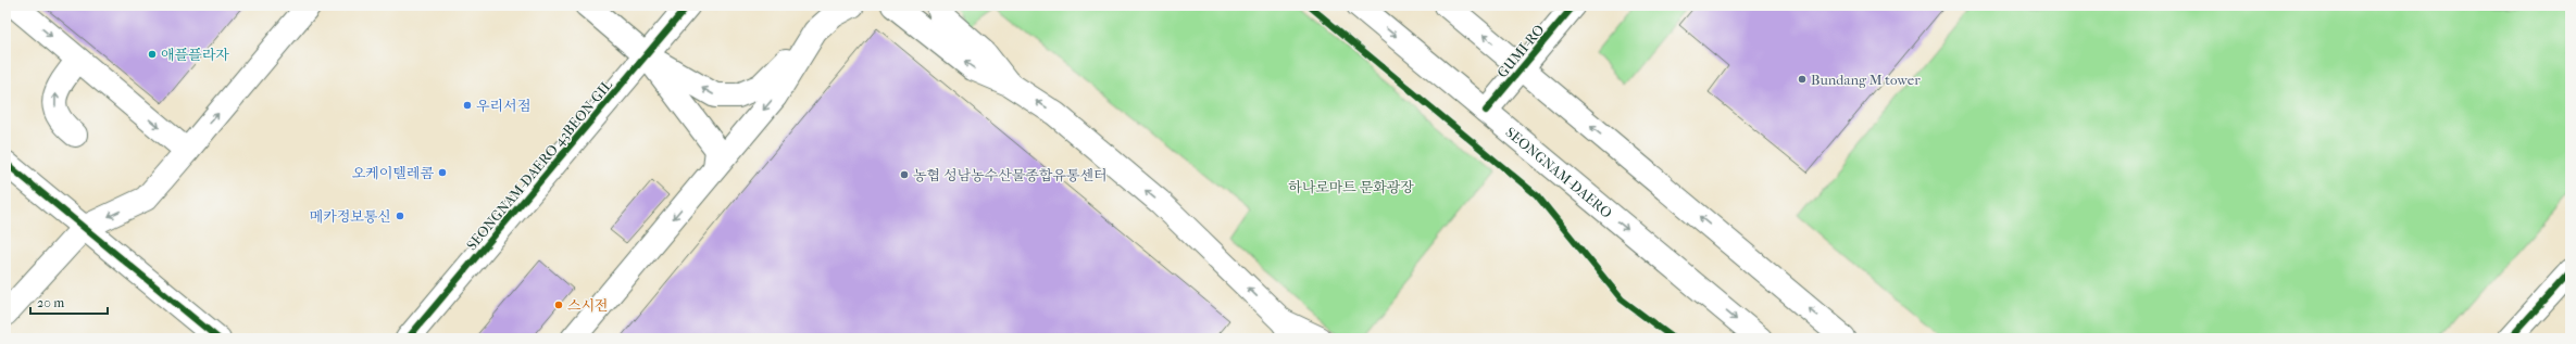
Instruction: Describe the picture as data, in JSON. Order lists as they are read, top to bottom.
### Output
{
  "streets": {
    "main road": ["GUMI-RO", "SEONGNAM-DAERO 43BEON-GIL", "SEONGNAM-DAERO"]
  },
  "crossings": [
    ["GUMI-RO", "SEONGNAM-DAERO"]
  ],
  "parks": ["하나로마트 문화광장"],
  "places": [
    "애플플라자",
    "Bundang M tower",
    "우리서점",
    "오케이텔레콤",
    "농협 성남농수산물종합유통센터",
    "메카정보통신",
    "스시전"
  ],
  "scale_bar": "20 m"
}
